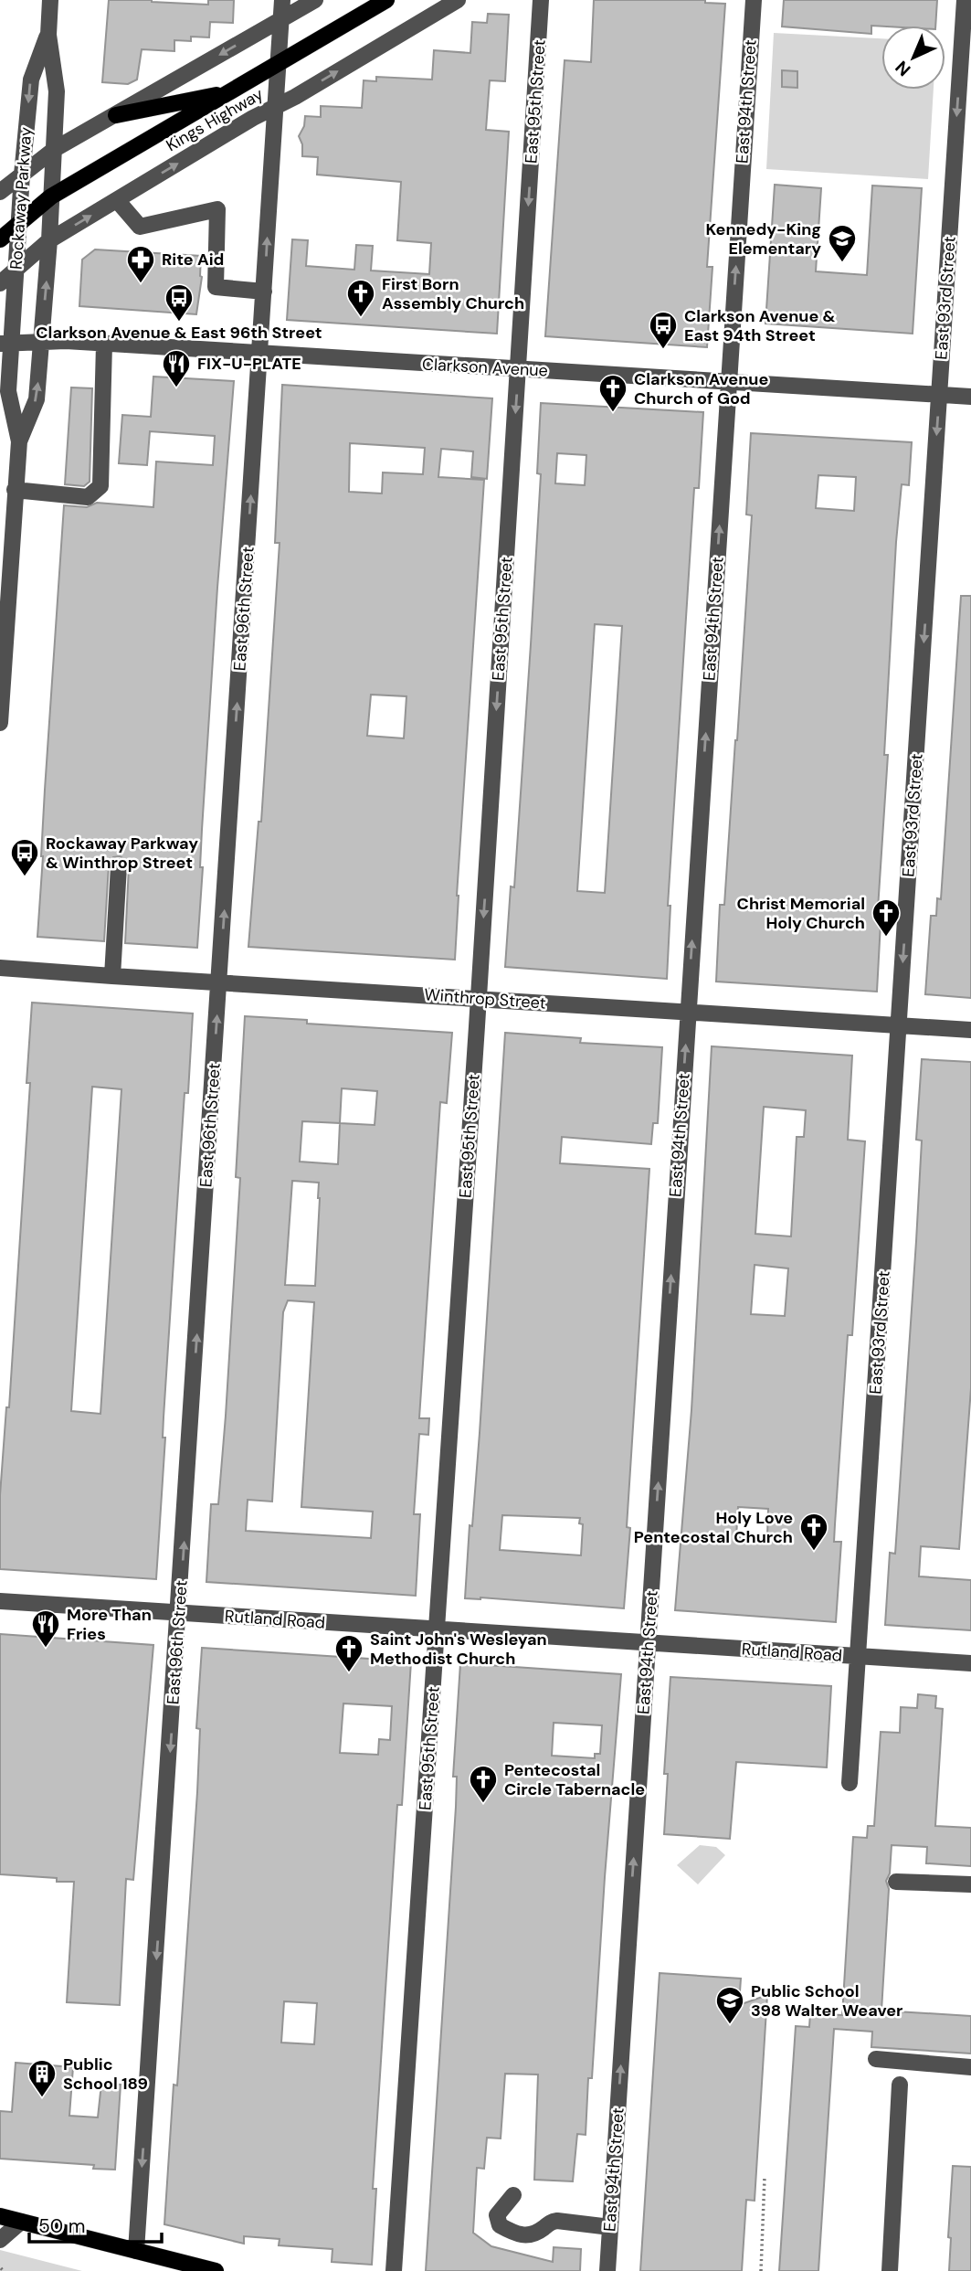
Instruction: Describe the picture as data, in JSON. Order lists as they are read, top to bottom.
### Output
{
  "streets": {
    "main road": ["Kings Highway"],
    "street": [
      "East 95th Street",
      "East 94th Street",
      "Rockaway Parkway",
      "East 93rd Street",
      "Clarkson Avenue",
      "East 96th Street",
      "Winthrop Street",
      "Rutland Road"
    ]
  },
  "crossings": [
    ["East 95th Street", "Clarkson Avenue"],
    ["East 95th Street", "Winthrop Street"],
    ["East 95th Street", "Rutland Road"],
    ["East 94th Street", "Clarkson Avenue"],
    ["East 94th Street", "Winthrop Street"],
    ["East 94th Street", "Rutland Road"],
    ["Kings Highway", "Rockaway Parkway"],
    ["Kings Highway", "East 96th Street"],
    ["Rockaway Parkway", "Clarkson Avenue"],
    ["East 93rd Street", "Clarkson Avenue"],
    ["East 93rd Street", "Winthrop Street"],
    ["East 93rd Street", "Rutland Road"],
    ["Clarkson Avenue", "East 96th Street"],
    ["East 96th Street", "Winthrop Street"],
    ["East 96th Street", "Rutland Road"]
  ],
  "one_way": ["East 95th Street", "East 94th Street", "East 93rd Street"],
  "places": {
    "school or university": ["Kennedy-King Elementary", "Public School 398 Walter Weaver"],
    "pharmacy": ["Rite Aid"],
    "church": [
      "First Born Assembly Church",
      "Clarkson Avenue Church of God",
      "Christ Memorial Holy Church",
      "Holy Love Pentecostal Church",
      "Saint John's Wesleyan Methodist Church",
      "Pentecostal Circle Tabernacle"
    ],
    "bus stop": ["Clarkson Avenue & East 96th Street", "Clarkson Avenue & East 94th Street", "Rockaway Parkway & Winthrop Street"],
    "restaurant": ["FIX-U-PLATE", "More Than Fries"],
    "building": ["Public School 189"]
  },
  "scale_bar": "50 m",
  "north": "bottom left"
}
